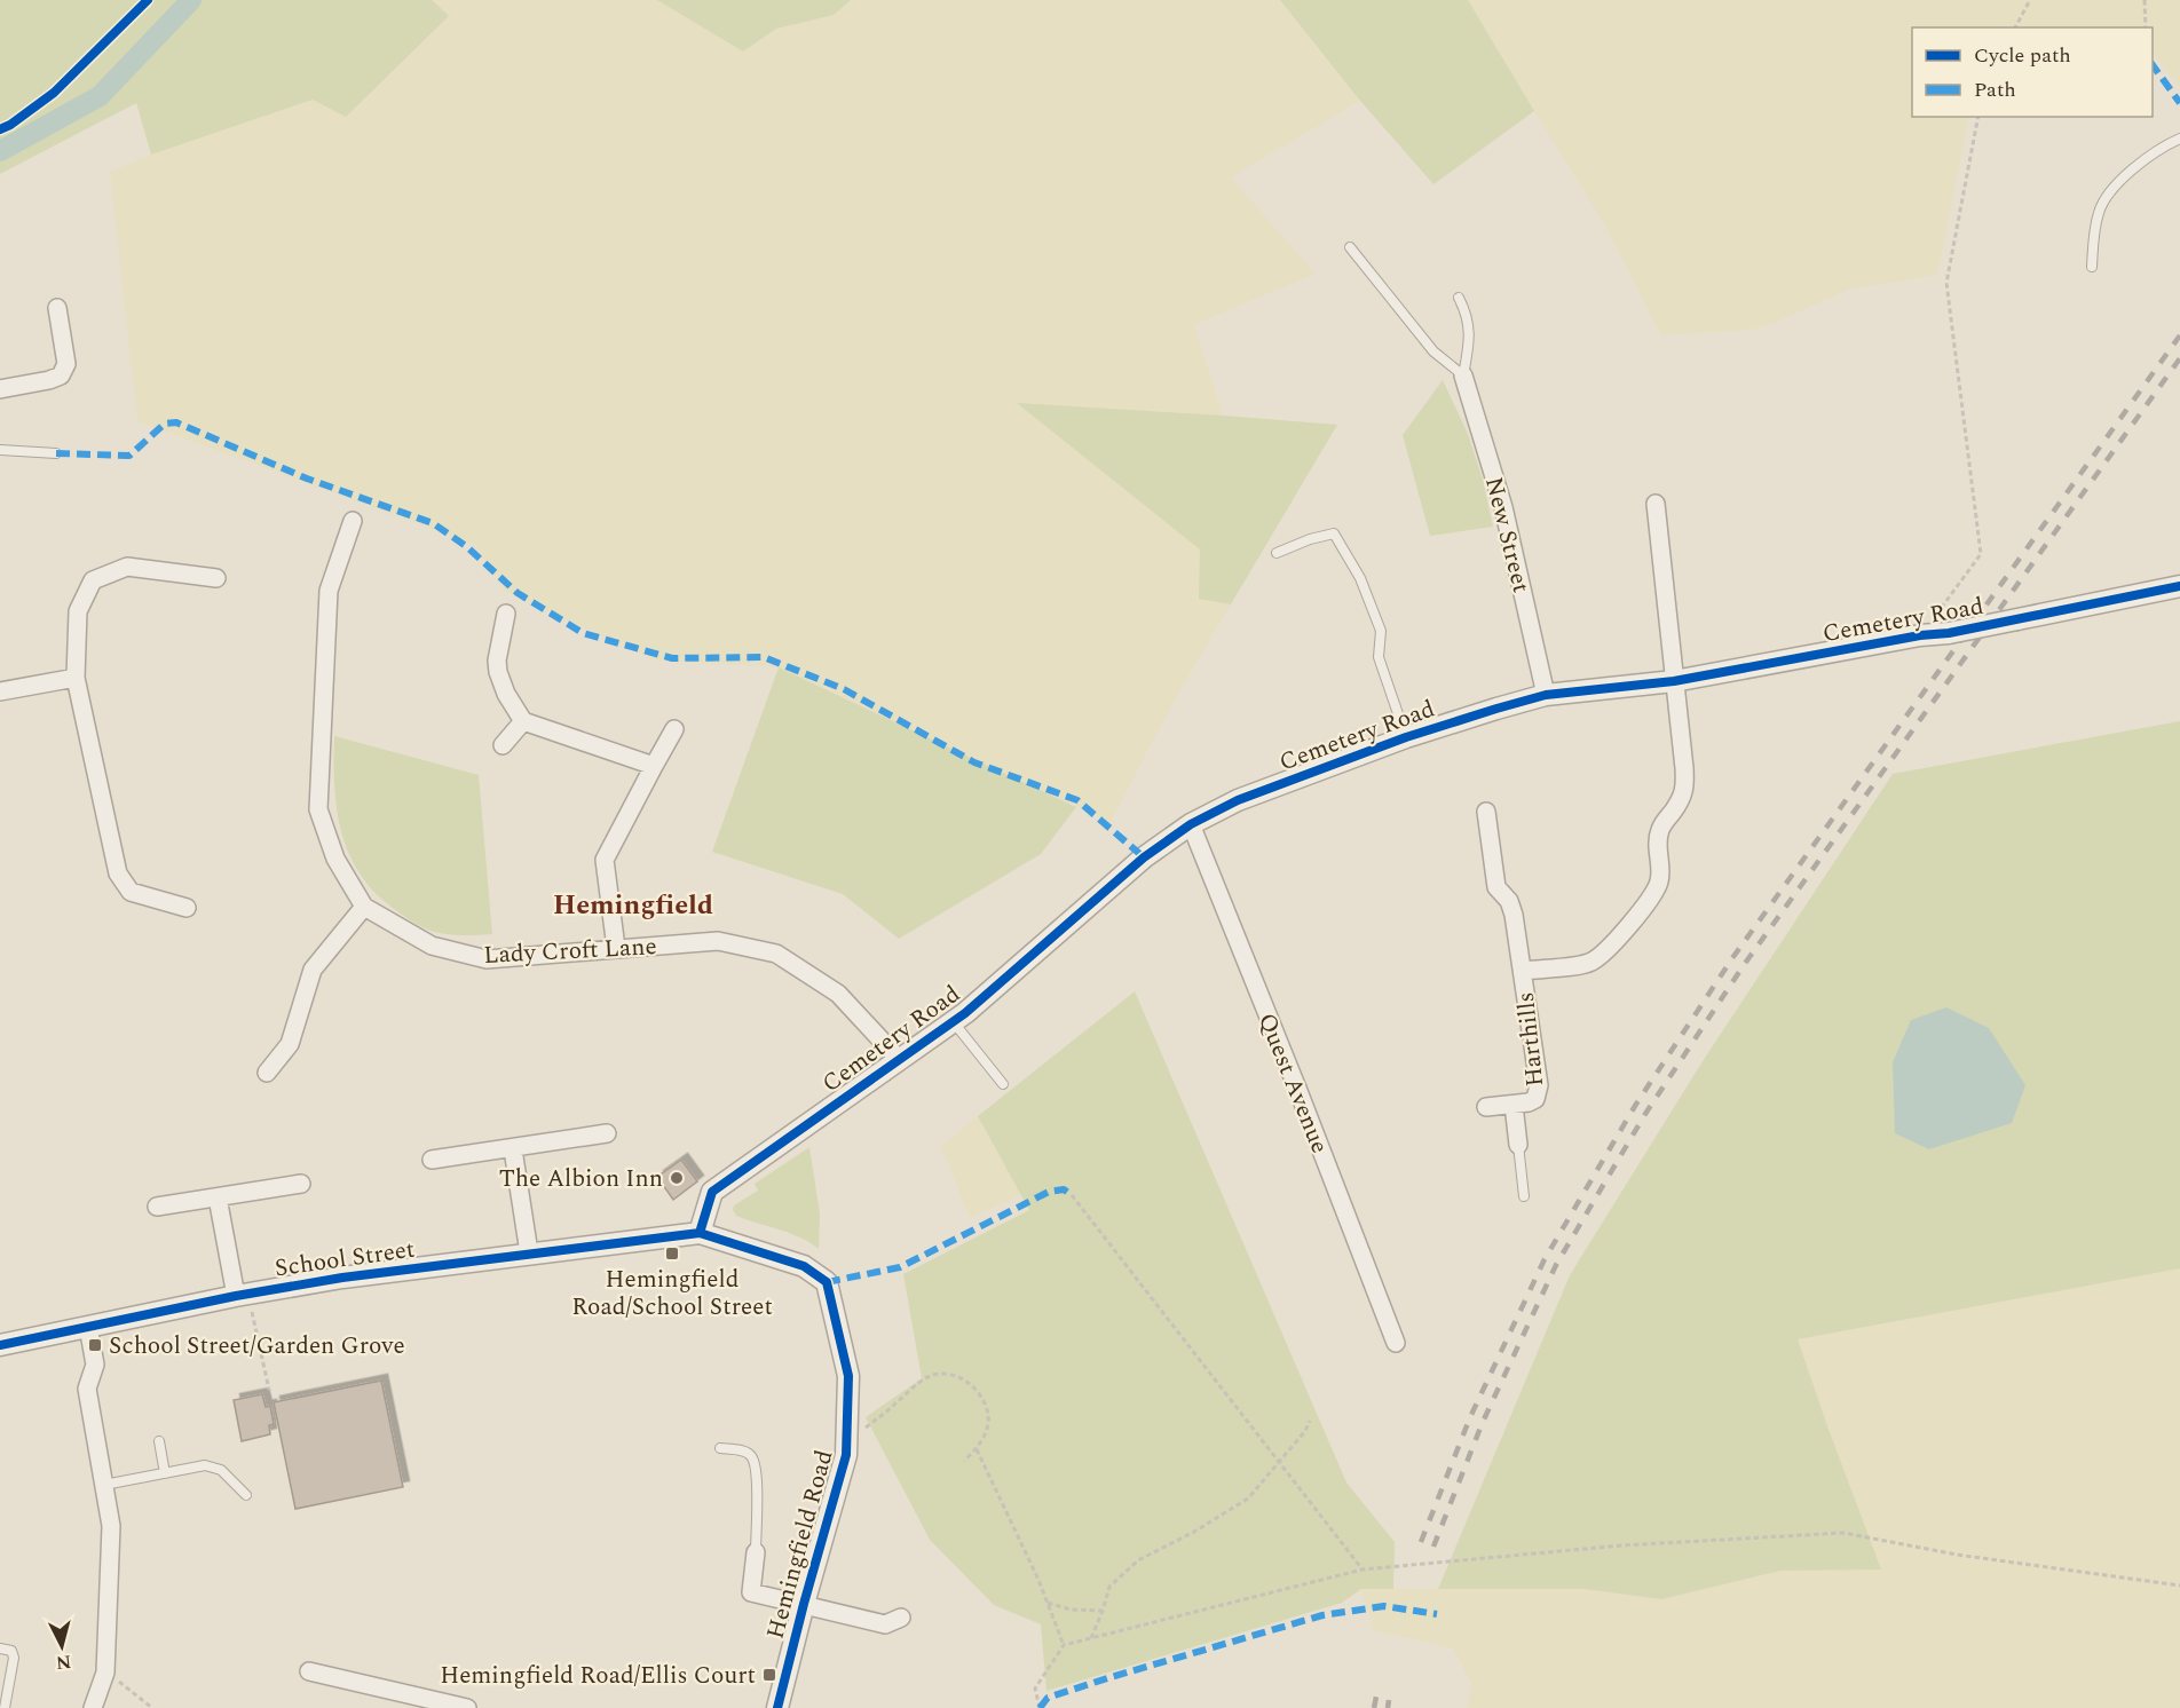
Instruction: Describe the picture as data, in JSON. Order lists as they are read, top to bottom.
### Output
{
  "streets": {
    "street": [
      "New Street",
      "Cemetery Road",
      "Lady Croft Lane",
      "Harthills",
      "Quest Avenue",
      "School Street",
      "Hemingfield Road"
    ]
  },
  "crossings": [
    ["New Street", "Cemetery Road"],
    ["Cemetery Road", "Lady Croft Lane"],
    ["Cemetery Road", "Harthills"],
    ["Cemetery Road", "Quest Avenue"],
    ["Cemetery Road", "School Street"],
    ["Cemetery Road", "Hemingfield Road"],
    ["School Street", "Hemingfield Road"]
  ],
  "districts": ["Hemingfield"],
  "places": {
    "other": ["The Albion Inn"],
    "transit": ["Hemingfield Road/School Street", "School Street/Garden Grove", "Hemingfield Road/Ellis Court"]
  },
  "legend": ["Cycle path", "Path"],
  "north": "bottom"
}
